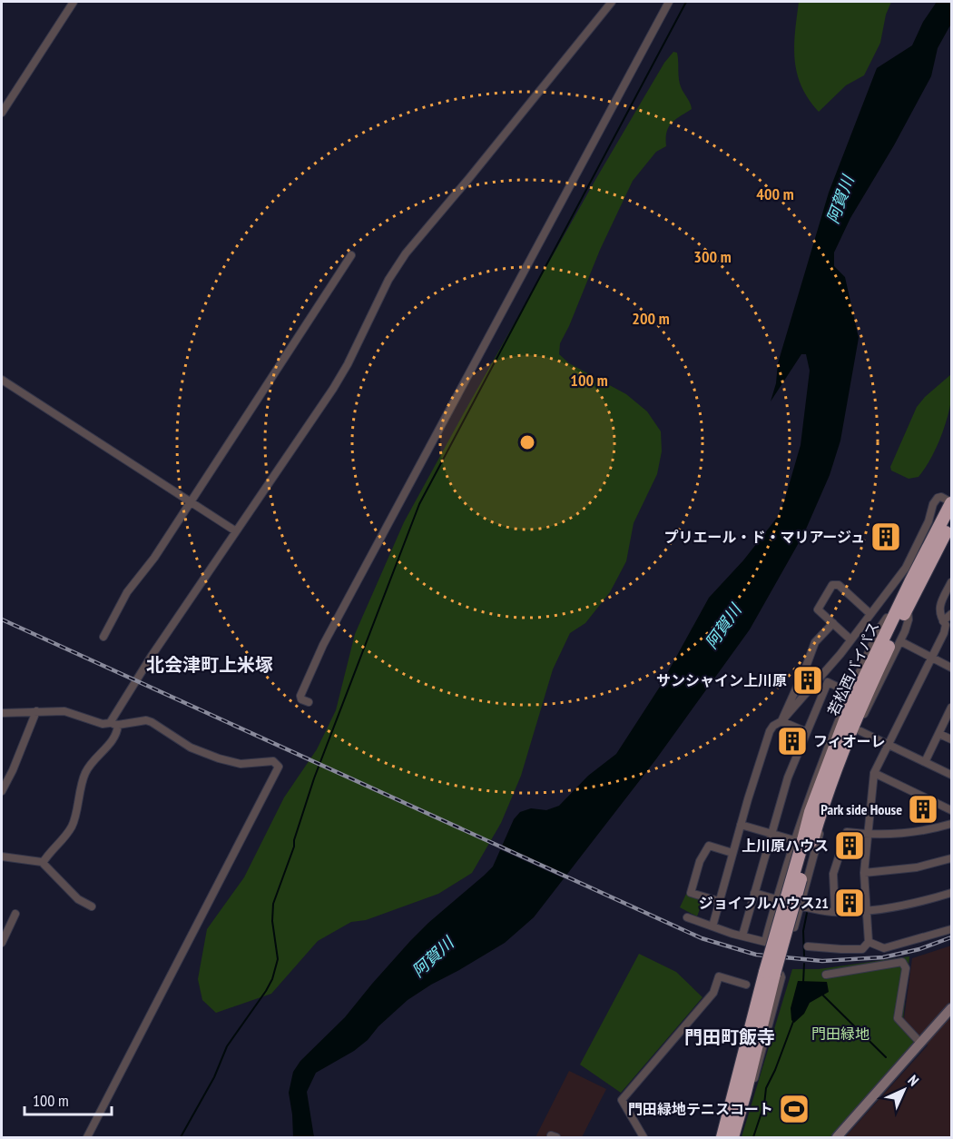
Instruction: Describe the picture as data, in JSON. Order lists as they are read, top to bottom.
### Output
{
  "streets": {
    "highway": ["若松西バイパス"]
  },
  "districts": ["北会津町上米塚", "門田町飯寺"],
  "water": ["阿賀川"],
  "parks": ["門田緑地"],
  "places": {
    "building": [
      "プリエール・ド・マリアージュ",
      "サンシャイン上川原",
      "フィオーレ",
      "Park side House",
      "上川原ハウス",
      "ジョイフルハウス21"
    ],
    "sports": ["門田緑地テニスコート"]
  },
  "scale_bar": "100 m",
  "north": "top right",
  "rings": [
    "400 m",
    "300 m",
    "200 m",
    "100 m"
  ]
}
